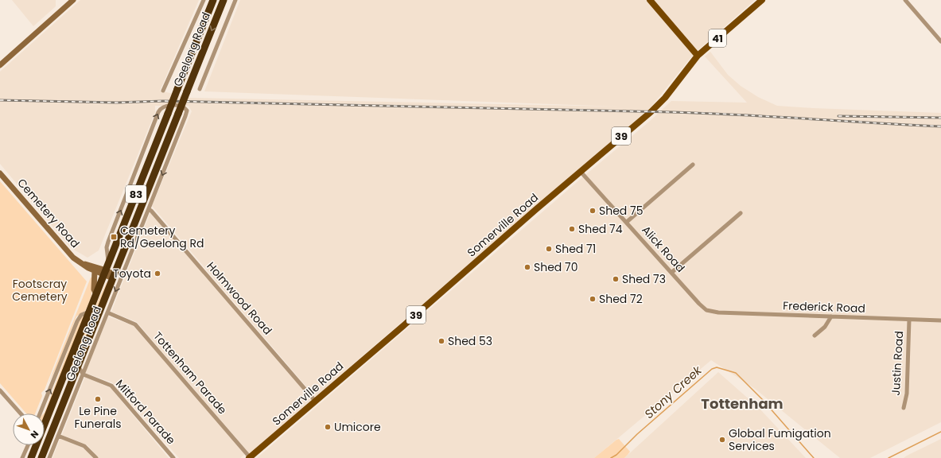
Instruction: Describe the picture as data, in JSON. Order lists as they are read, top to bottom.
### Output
{
  "streets": {
    "highway": ["Geelong Road", "83"],
    "main road": ["41", "39", "Somerville Road"],
    "street": [
      "Cemetery Road",
      "Alick Road",
      "Holmwood Road",
      "Frederick Road",
      "Justin Road",
      "Tottenham Parade",
      "Mitford Parade"
    ]
  },
  "crossings": [
    ["Geelong Road", "Cemetery Road"],
    ["Geelong Road", "Holmwood Road"],
    ["Geelong Road", "Tottenham Parade"],
    ["Geelong Road", "Mitford Parade"],
    ["Somerville Road", "Alick Road"],
    ["Somerville Road", "Holmwood Road"],
    ["Somerville Road", "Tottenham Parade"],
    ["Alick Road", "Frederick Road"],
    ["Frederick Road", "Justin Road"]
  ],
  "districts": ["Tottenham"],
  "water": ["Stony Creek"],
  "parks": ["Footscray Cemetery"],
  "places": {
    "other": [
      "Shed 75",
      "Shed 74",
      "Shed 71",
      "Shed 70",
      "Toyota",
      "Shed 73",
      "Shed 72",
      "Shed 53",
      "Le Pine Funerals",
      "Umicore",
      "Global Fumigation Services"
    ],
    "transit": ["Cemetery Rd/Geelong Rd"]
  },
  "north": "bottom right"
}
